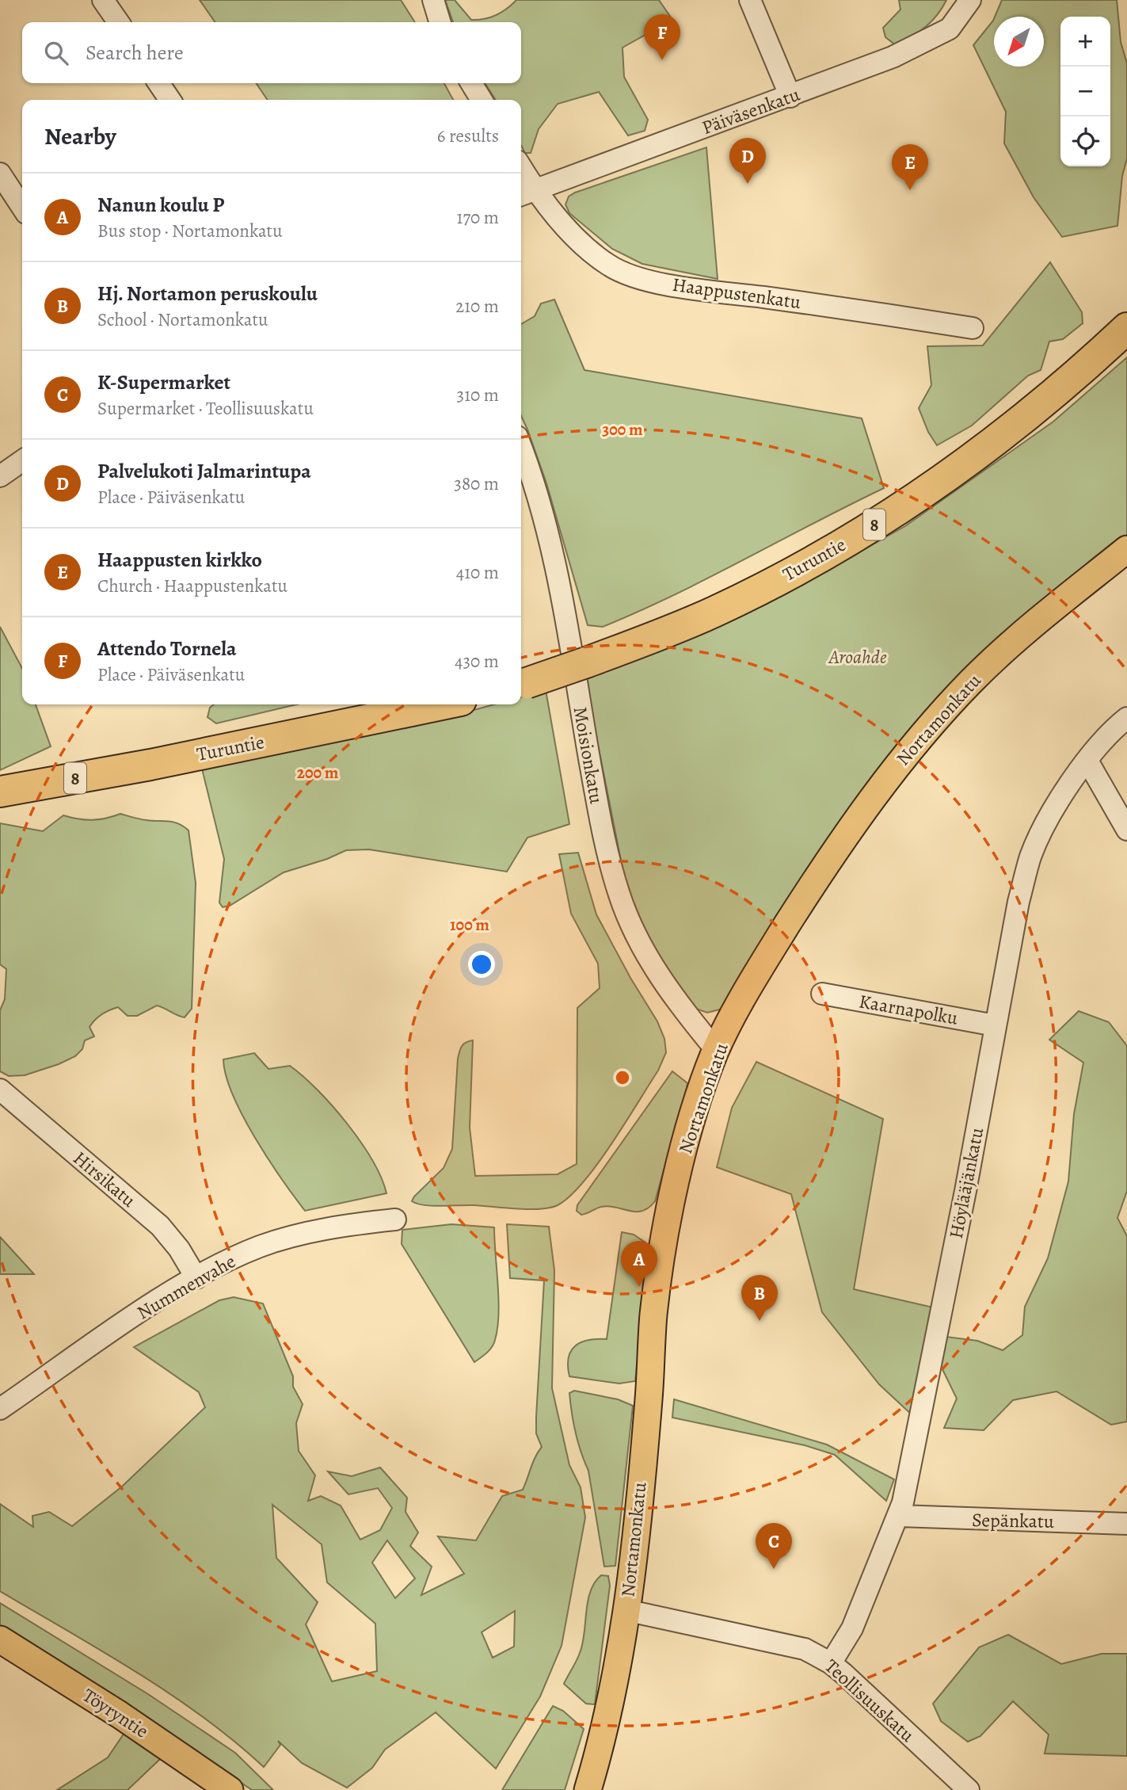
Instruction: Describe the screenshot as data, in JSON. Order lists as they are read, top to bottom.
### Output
{
  "streets": {
    "highway": ["8", "Turuntie"],
    "main road": ["Nortamonkatu", "Töyryntie"],
    "street": [
      "Päiväsenkatu",
      "Haappustenkatu",
      "Moisionkatu",
      "Kaarnapolku",
      "Hirsikatu",
      "Höylääjänkatu",
      "Nummenvahe",
      "Sepänkatu",
      "Teollisuuskatu"
    ]
  },
  "crossings": [
    ["Päiväsenkatu", "Haappustenkatu"],
    ["Nortamonkatu", "Moisionkatu"],
    ["Nortamonkatu", "Teollisuuskatu"],
    ["Kaarnapolku", "Höylääjänkatu"],
    ["Hirsikatu", "Nummenvahe"],
    ["Höylääjänkatu", "Sepänkatu"],
    ["Höylääjänkatu", "Teollisuuskatu"]
  ],
  "parks": ["Aroahde"],
  "north": "bottom left",
  "page": {
    "pins": [
      "F",
      "D",
      "E",
      "A",
      "B",
      "C"
    ],
    "map_buttons": ["+", "−"],
    "search": "Search here",
    "heading": ["Nearby", "6 results"],
    "list": [
      {
        "mark": "A",
        "name": "Nanun koulu P",
        "note": "Bus stop · Nortamonkatu",
        "value": "170 m"
      },
      {
        "mark": "B",
        "name": "Hj. Nortamon peruskoulu",
        "note": "School · Nortamonkatu",
        "value": "210 m"
      },
      {
        "mark": "C",
        "name": "K-Supermarket",
        "note": "Supermarket · Teollisuuskatu",
        "value": "310 m"
      },
      {
        "mark": "D",
        "name": "Palvelukoti Jalmarintupa",
        "note": "Place · Päiväsenkatu",
        "value": "380 m"
      },
      {
        "mark": "E",
        "name": "Haappusten kirkko",
        "note": "Church · Haappustenkatu",
        "value": "410 m"
      },
      {
        "mark": "F",
        "name": "Attendo Tornela",
        "note": "Place · Päiväsenkatu",
        "value": "430 m"
      }
    ]
  },
  "rings": ["300 m", "200 m", "100 m"]
}
